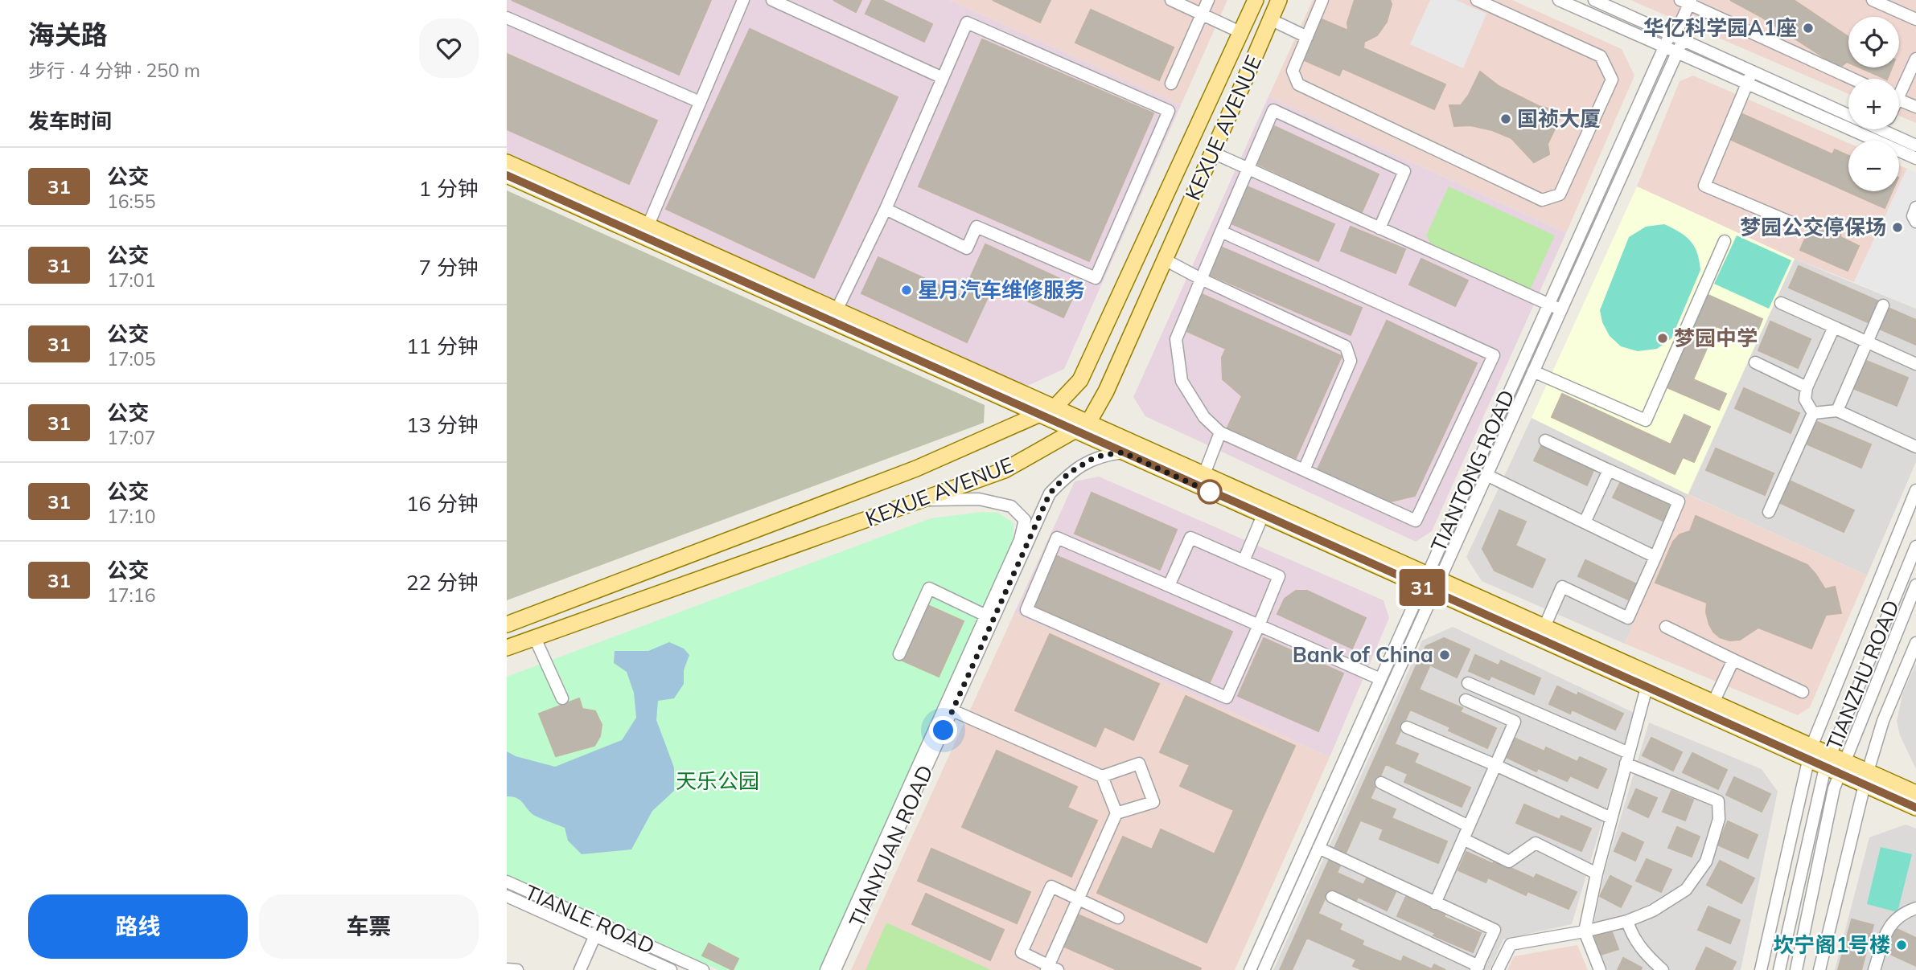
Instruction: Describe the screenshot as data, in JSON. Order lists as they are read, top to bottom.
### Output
{
  "streets": {
    "main road": ["KEXUE AVENUE"],
    "street": [
      "TIANTONG ROAD",
      "TIANZHU ROAD",
      "TIANYUAN ROAD",
      "TIANLE ROAD"
    ]
  },
  "crossings": [
    ["KEXUE AVENUE", "TIANYUAN ROAD"]
  ],
  "parks": ["天乐公园"],
  "places": [
    "华亿科学园A1座",
    "国祯大厦",
    "梦园公交停保场",
    "星月汽车维修服务",
    "梦园中学",
    "Bank of China",
    "坎宁阁1号楼"
  ],
  "lines": ["bus line 31"],
  "page": {
    "heading": [
      ["海关路", "步行 · 4 分钟 · 250 m"],
      "发车时间"
    ],
    "on_map": "31",
    "map_buttons": ["+", "−"],
    "list": [
      {
        "mark": "31",
        "name": "公交",
        "note": "16:55",
        "value": "1 分钟"
      },
      {
        "mark": "31",
        "name": "公交",
        "note": "17:01",
        "value": "7 分钟"
      },
      {
        "mark": "31",
        "name": "公交",
        "note": "17:05",
        "value": "11 分钟"
      },
      {
        "mark": "31",
        "name": "公交",
        "note": "17:07",
        "value": "13 分钟"
      },
      {
        "mark": "31",
        "name": "公交",
        "note": "17:10",
        "value": "16 分钟"
      },
      {
        "mark": "31",
        "name": "公交",
        "note": "17:16",
        "value": "22 分钟"
      }
    ],
    "buttons": ["路线", "车票"]
  }
}
